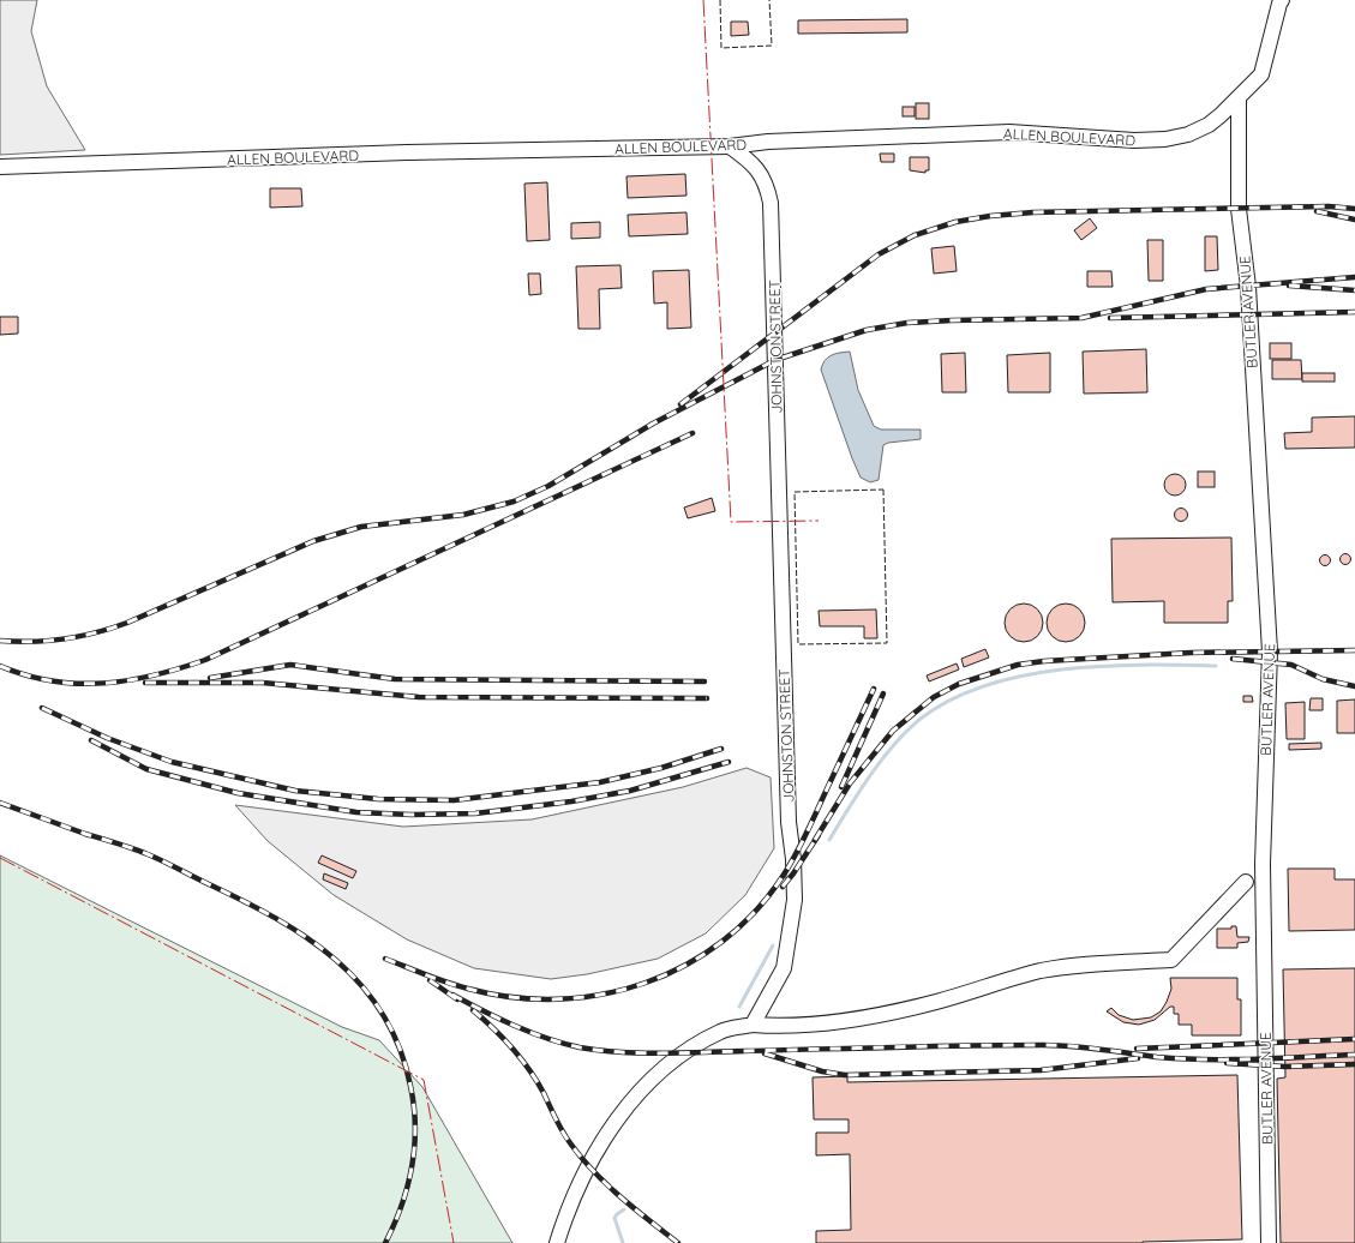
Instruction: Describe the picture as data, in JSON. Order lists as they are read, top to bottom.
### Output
{
  "streets": {
    "street": ["ALLEN BOULEVARD", "BUTLER AVENUE", "JOHNSTON STREET"]
  },
  "crossings": [
    ["ALLEN BOULEVARD", "BUTLER AVENUE"],
    ["ALLEN BOULEVARD", "JOHNSTON STREET"]
  ]
}
